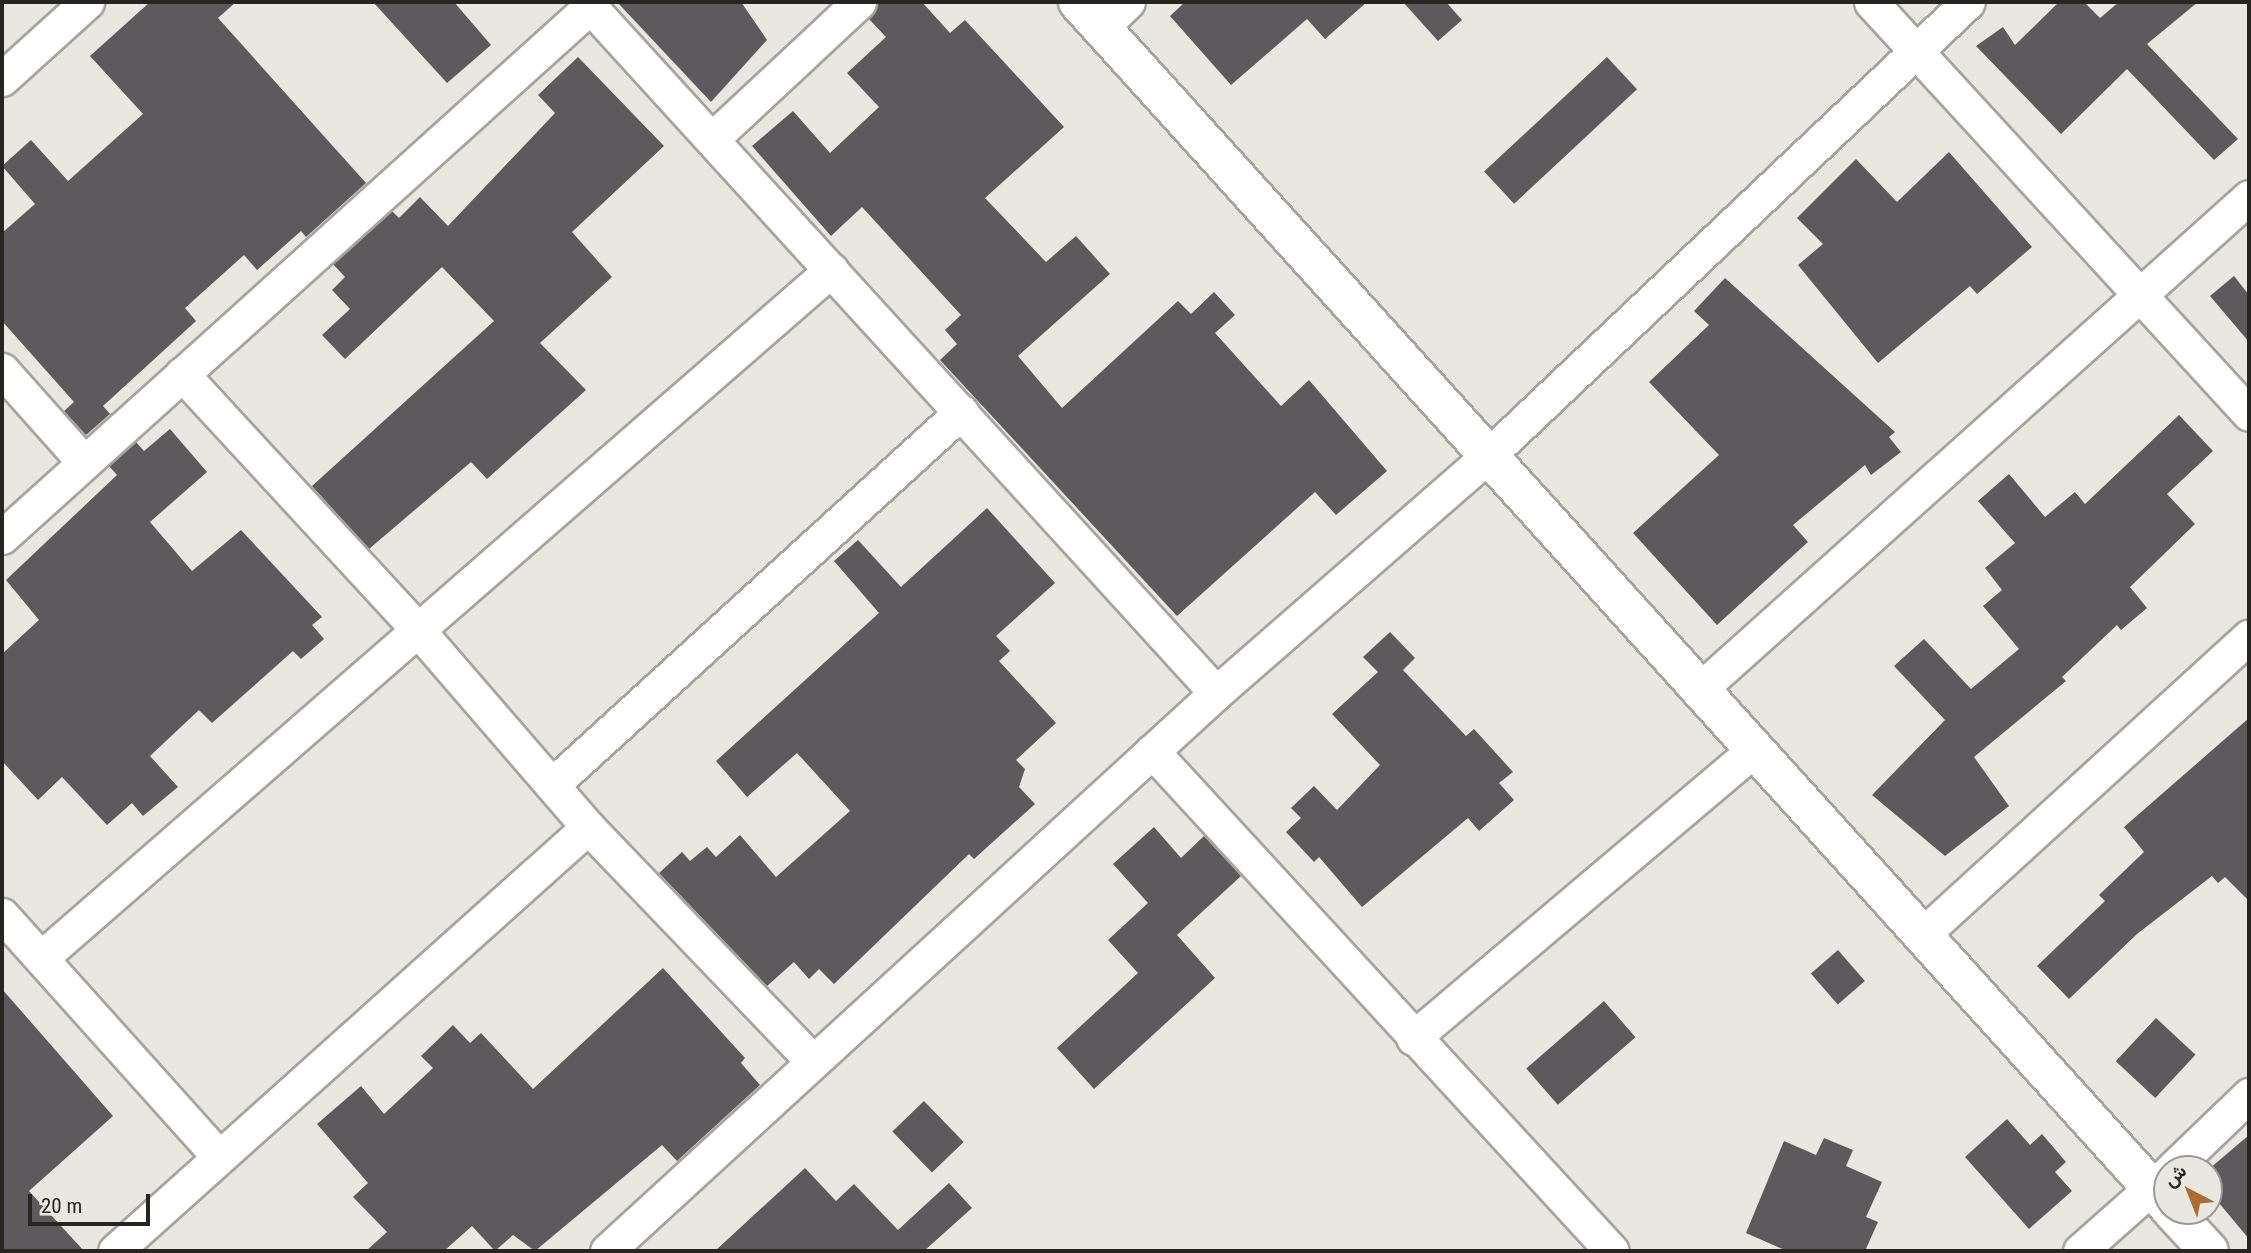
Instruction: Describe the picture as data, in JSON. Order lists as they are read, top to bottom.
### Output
{
  "scale_bar": "20 m",
  "north": "top left"
}
